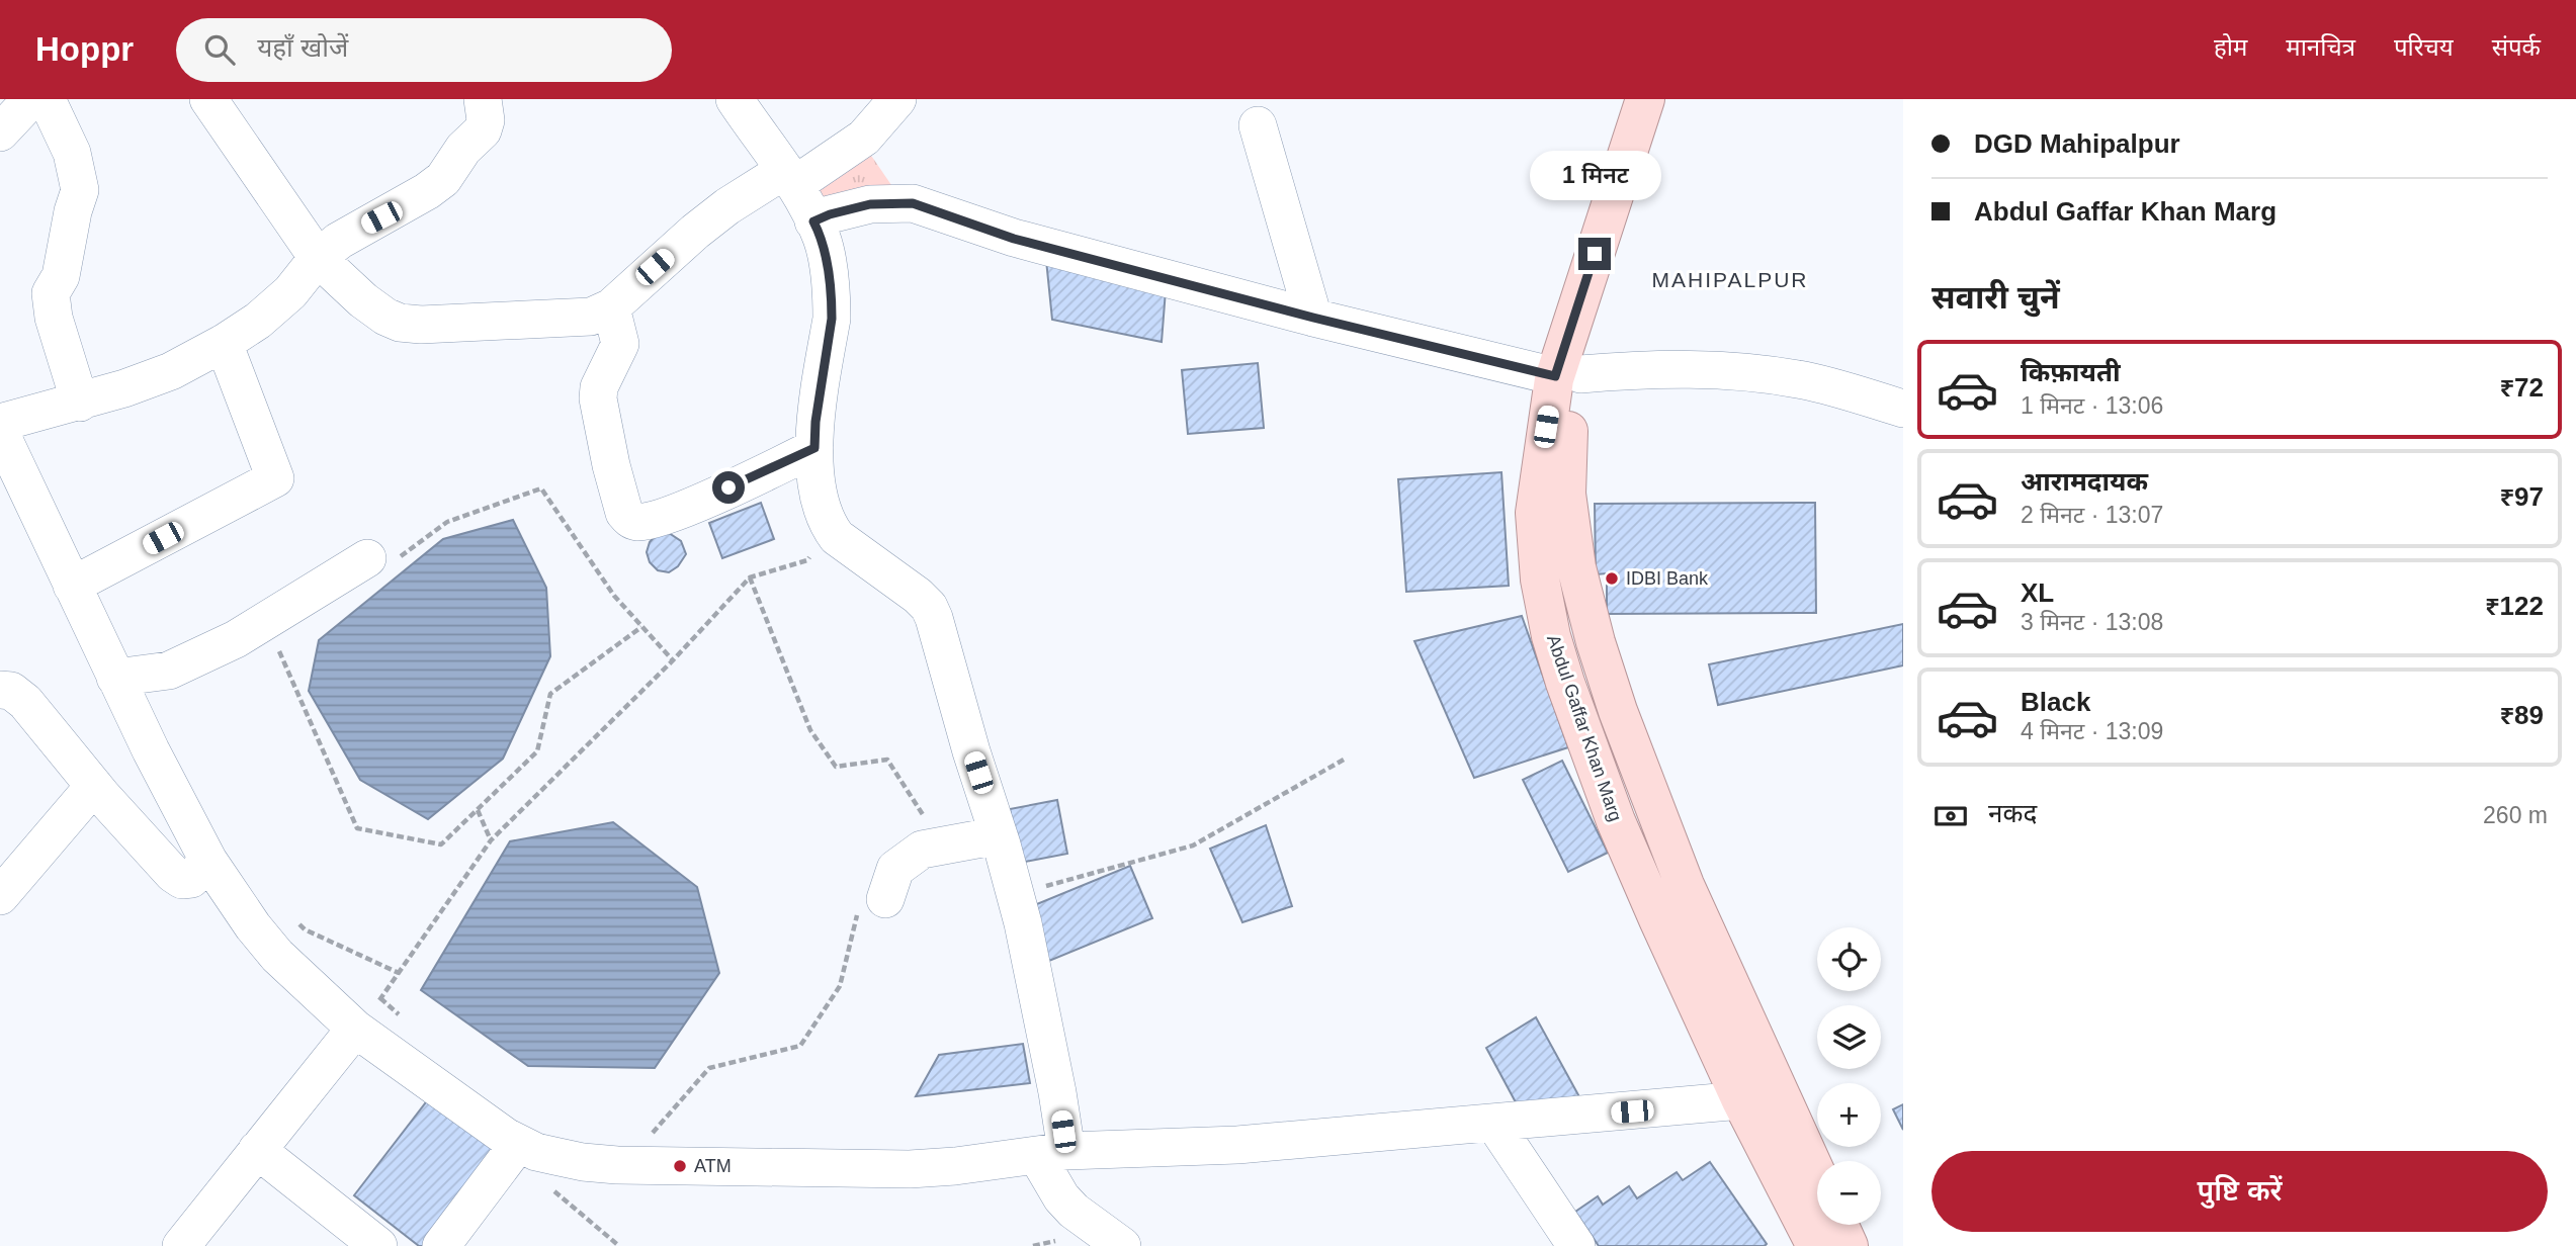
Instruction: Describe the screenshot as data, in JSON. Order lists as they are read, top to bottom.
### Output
{
  "streets": {
    "main road": ["Abdul Gaffar Khan Marg"]
  },
  "districts": ["MAHIPALPUR"],
  "places": ["IDBI Bank", "ATM"],
  "page": {
    "header": "Hoppr",
    "search": "यहाँ खोजें",
    "nav": [
      "होम",
      "मानचित्र",
      "परिचय",
      "संपर्क"
    ],
    "banner": ["DGD Mahipalpur", "Abdul Gaffar Khan Marg"],
    "bubble": "1 मिनट",
    "heading": "सवारी चुनें",
    "list": [
      {
        "name": "किफ़ायती",
        "note": "1 मिनट · 13:06",
        "value": "₹72"
      },
      {
        "name": "आरामदायक",
        "note": "2 मिनट · 13:07",
        "value": "₹97"
      },
      {
        "name": "XL",
        "note": "3 मिनट · 13:08",
        "value": "₹122"
      },
      {
        "name": "Black",
        "note": "4 मिनट · 13:09",
        "value": "₹89"
      }
    ],
    "pay": ["नकद", "260 m"],
    "map_buttons": ["+", "−"],
    "buttons": "पुष्टि करें"
  }
}
